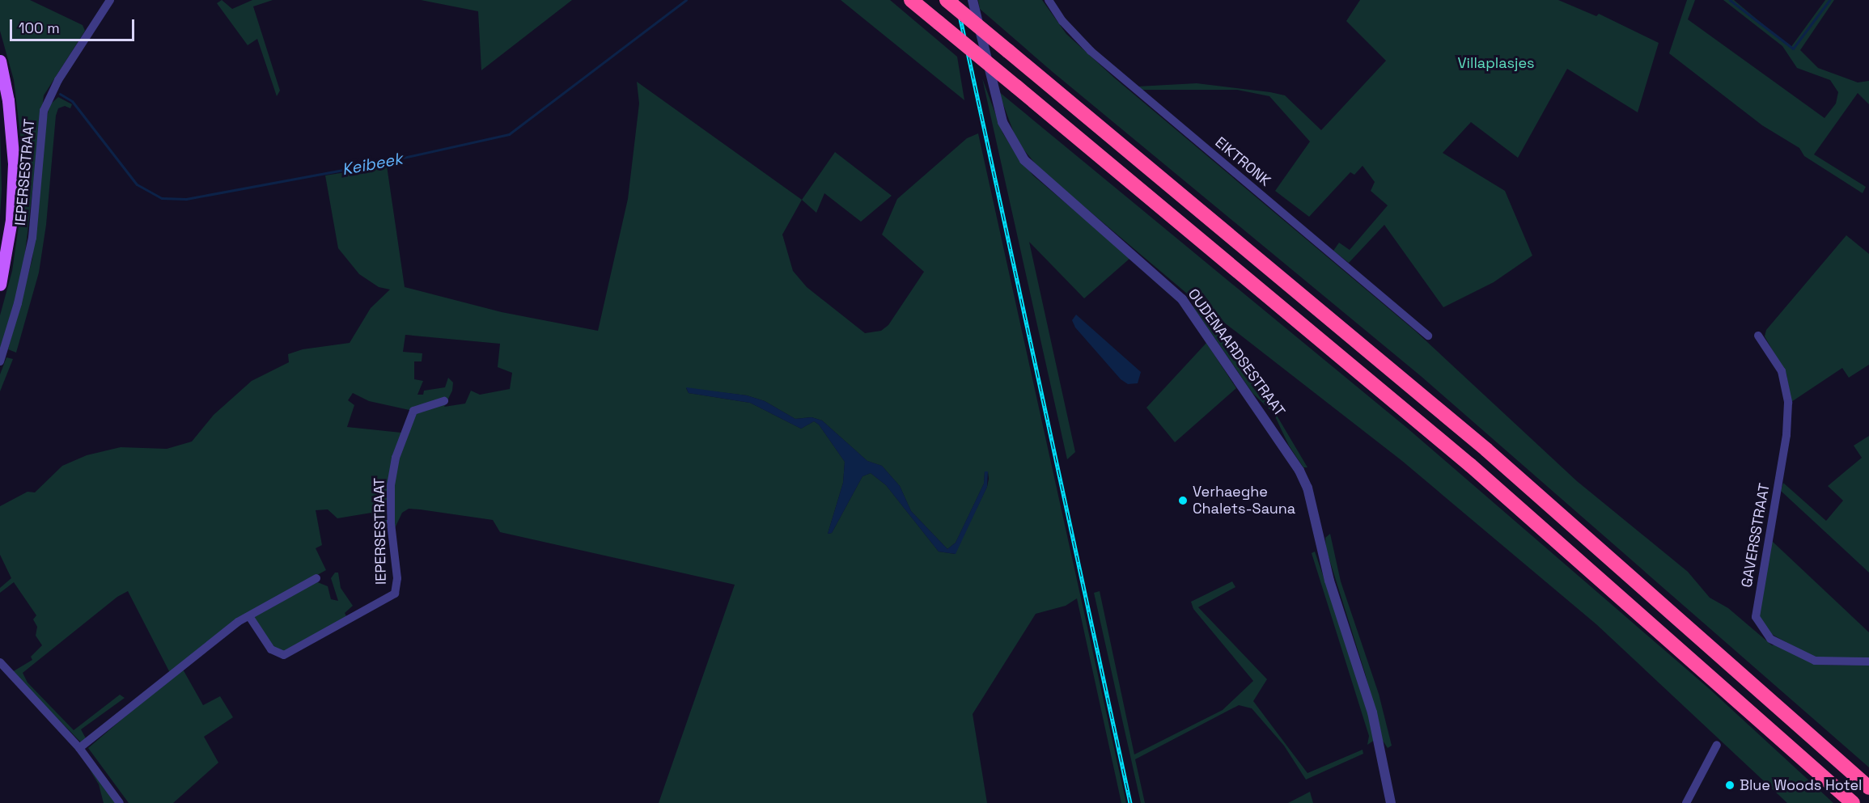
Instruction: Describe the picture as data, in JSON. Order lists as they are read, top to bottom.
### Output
{
  "streets": {
    "street": [
      "EIKTRONK",
      "IEPERSESTRAAT",
      "OUDENAARDSESTRAAT",
      "GAVERSSTRAAT"
    ]
  },
  "water": ["Keibeek"],
  "parks": ["Villaplasjes"],
  "places": ["Verhaeghe Chalets-Sauna", "Blue Woods Hotel"],
  "scale_bar": "100 m"
}
